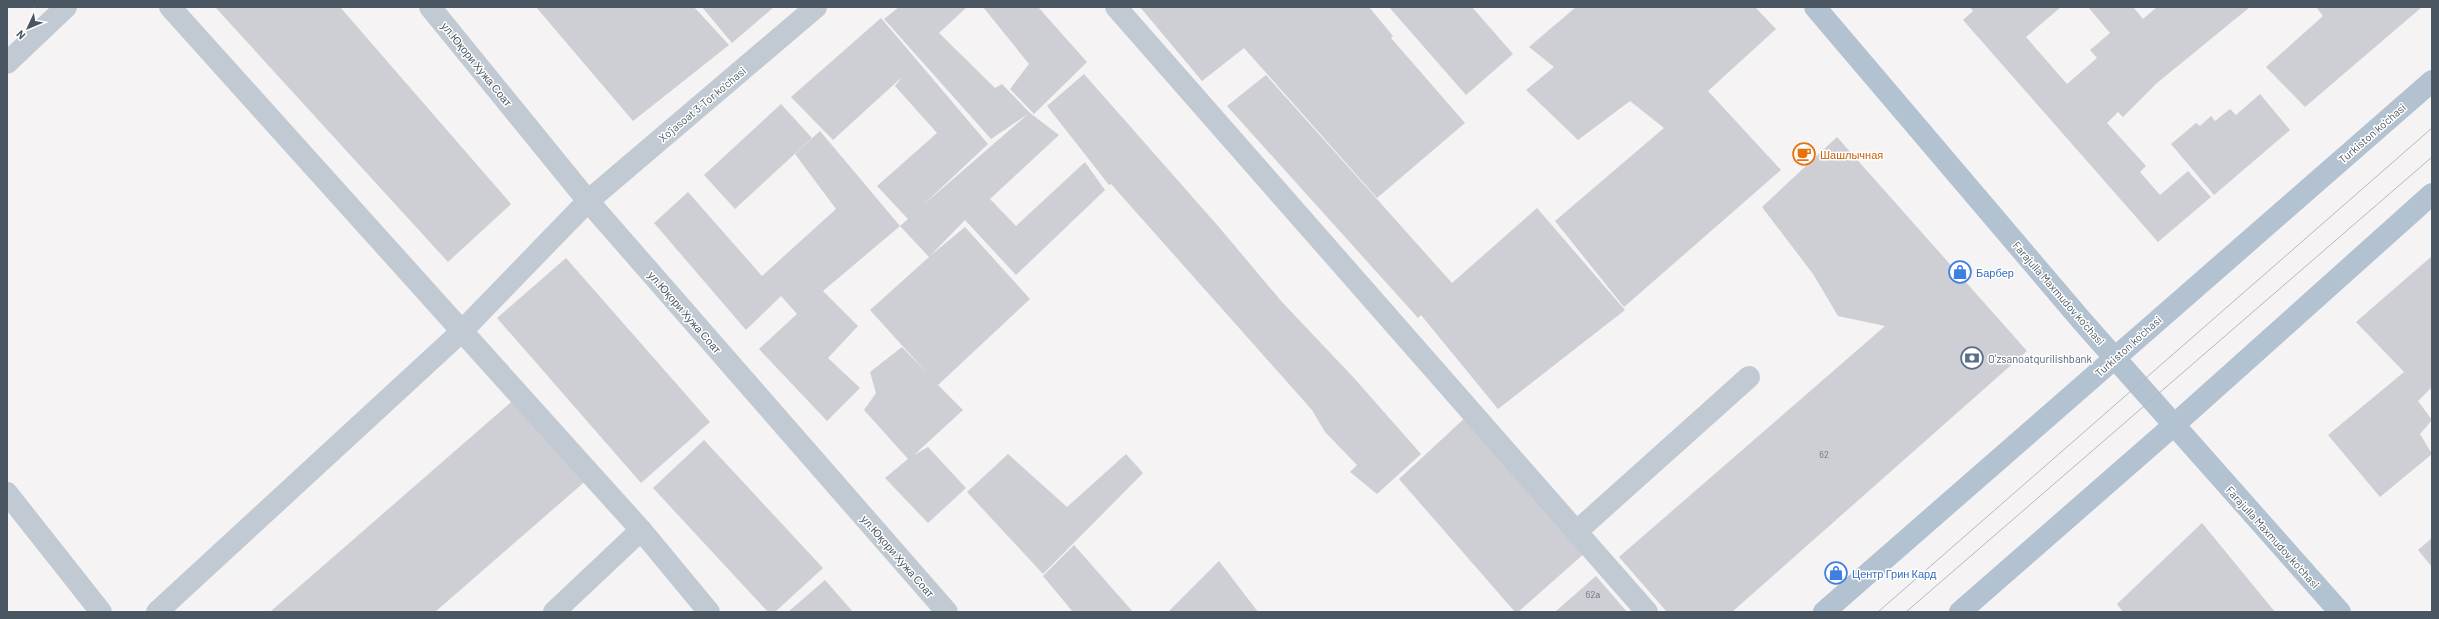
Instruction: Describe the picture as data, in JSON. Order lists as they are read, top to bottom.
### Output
{
  "streets": {
    "main road": ["Turkiston ko'chasi", "Farajulla Maxmudov ko'chasi"],
    "lane": ["ул.Юқори Хужа Соат", "Xo'jasoat 3-Tor ko'chasi"]
  },
  "crossings": [
    ["ул.Юқори Хужа Соат", "Xo'jasoat 3-Tor ko'chasi"],
    ["Turkiston ko'chasi", "Farajulla Maxmudov ko'chasi"]
  ],
  "places": {
    "cafe": ["Шашлычная"],
    "shop": ["Барбер", "Центр Грин Кард"],
    "bank": ["Oʻzsanoatqurilishbank"]
  },
  "house_numbers": ["62", "62а"],
  "north": "bottom left"
}
